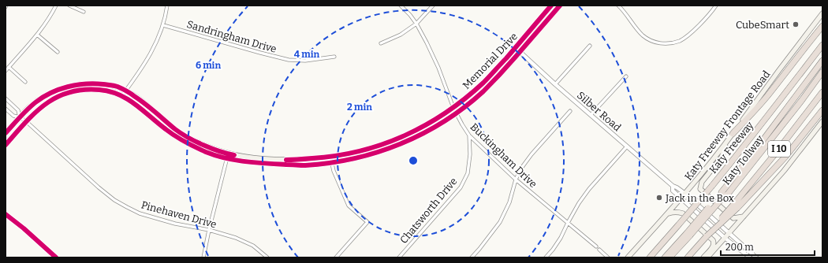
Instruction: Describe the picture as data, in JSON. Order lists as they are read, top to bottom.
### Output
{
  "streets": {
    "highway": ["Katy Freeway", "I 10", "Katy Tollway"],
    "main road": ["Memorial Drive", "Katy Freeway Frontage Road"],
    "street": [
      "Sandringham Drive",
      "Silber Road",
      "Buckingham Drive",
      "Chatsworth Drive",
      "Pinehaven Drive"
    ]
  },
  "crossings": [
    ["Memorial Drive", "Silber Road"],
    ["Memorial Drive", "Buckingham Drive"],
    ["Memorial Drive", "Pinehaven Drive"],
    ["Silber Road", "Katy Freeway Frontage Road"],
    ["Buckingham Drive", "Chatsworth Drive"]
  ],
  "places": ["CubeSmart", "Jack in the Box"],
  "scale_bar": "200 m",
  "rings": ["4 min", "6 min", "2 min"]
}
